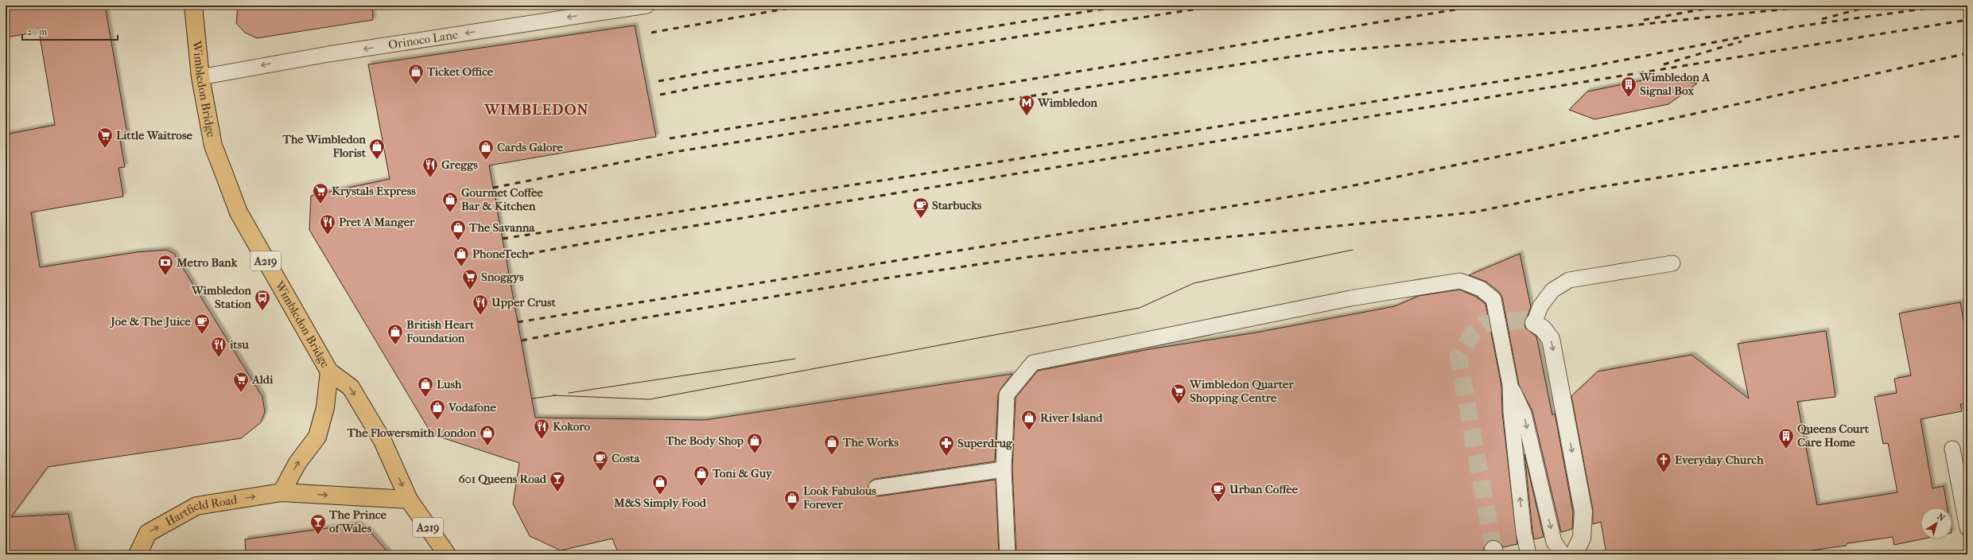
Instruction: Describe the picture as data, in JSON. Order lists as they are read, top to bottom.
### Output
{
  "streets": {
    "main road": ["Wimbledon Bridge", "A219", "Hartfield Road"],
    "lane": ["Orinoco Lane"]
  },
  "crossings": [
    ["Orinoco Lane", "Wimbledon Bridge"],
    ["Wimbledon Bridge", "A219"],
    ["Wimbledon Bridge", "Hartfield Road"],
    ["A219", "Hartfield Road"]
  ],
  "one_way": ["Orinoco Lane", "Hartfield Road"],
  "districts": ["WIMBLEDON"],
  "places": {
    "shop": [
      "Ticket Office",
      "The Wimbledon Florist",
      "Cards Galore",
      "Gourmet Coffee Bar & Kitchen",
      "The Savanna",
      "PhoneTech",
      "British Heart Foundation",
      "Lush",
      "Vodafone",
      "River Island",
      "The Flowersmith London",
      "The Body Shop",
      "The Works",
      "Toni & Guy",
      "M&S Simply Food",
      "Look Fabulous Forever"
    ],
    "building": ["Wimbledon A Signal Box", "Queens Court Care Home"],
    "metro station": ["Wimbledon"],
    "supermarket": [
      "Little Waitrose",
      "Krystals Express",
      "Snoggys",
      "Aldi",
      "Wimbledon Quarter Shopping Centre"
    ],
    "restaurant": [
      "Greggs",
      "Pret A Manger",
      "Upper Crust",
      "itsu",
      "Kokoro"
    ],
    "cafe": [
      "Starbucks",
      "Joe & The Juice",
      "Costa",
      "Urban Coffee"
    ],
    "bank": ["Metro Bank"],
    "bus stop": ["Wimbledon Station"],
    "pharmacy": ["Superdrug"],
    "church": ["Everyday Church"],
    "bar": ["601 Queens Road", "The Prince of Wales"]
  },
  "scale_bar": "20 m",
  "north": "top right"
}
